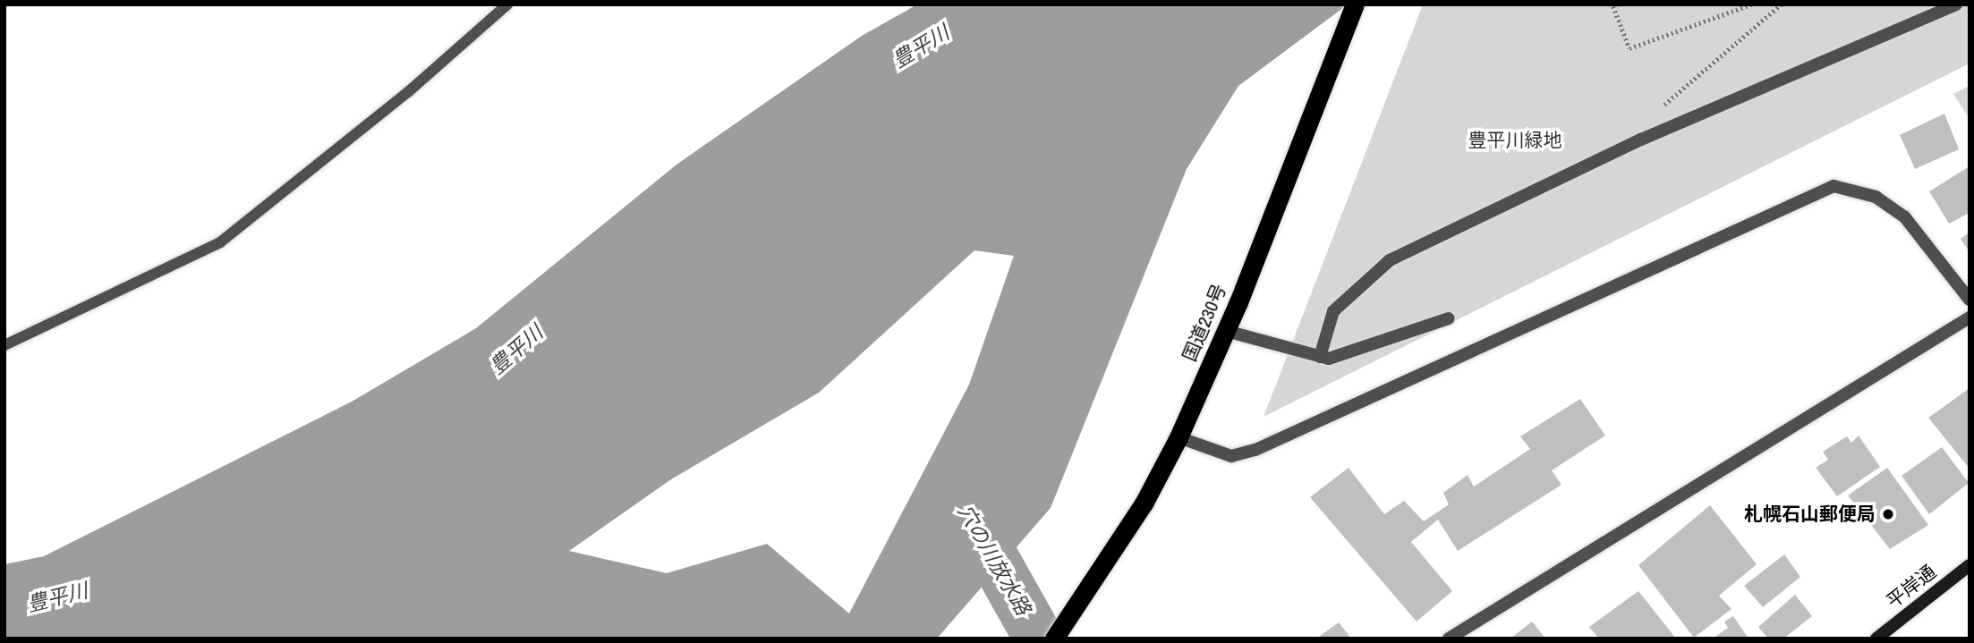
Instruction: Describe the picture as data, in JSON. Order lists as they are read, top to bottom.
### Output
{
  "streets": {
    "highway": ["国道230号"],
    "street": ["平岸通"]
  },
  "water": ["豊平川", "穴の川放水路"],
  "parks": ["豊平川緑地"],
  "places": ["札幌石山郵便局"]
}
